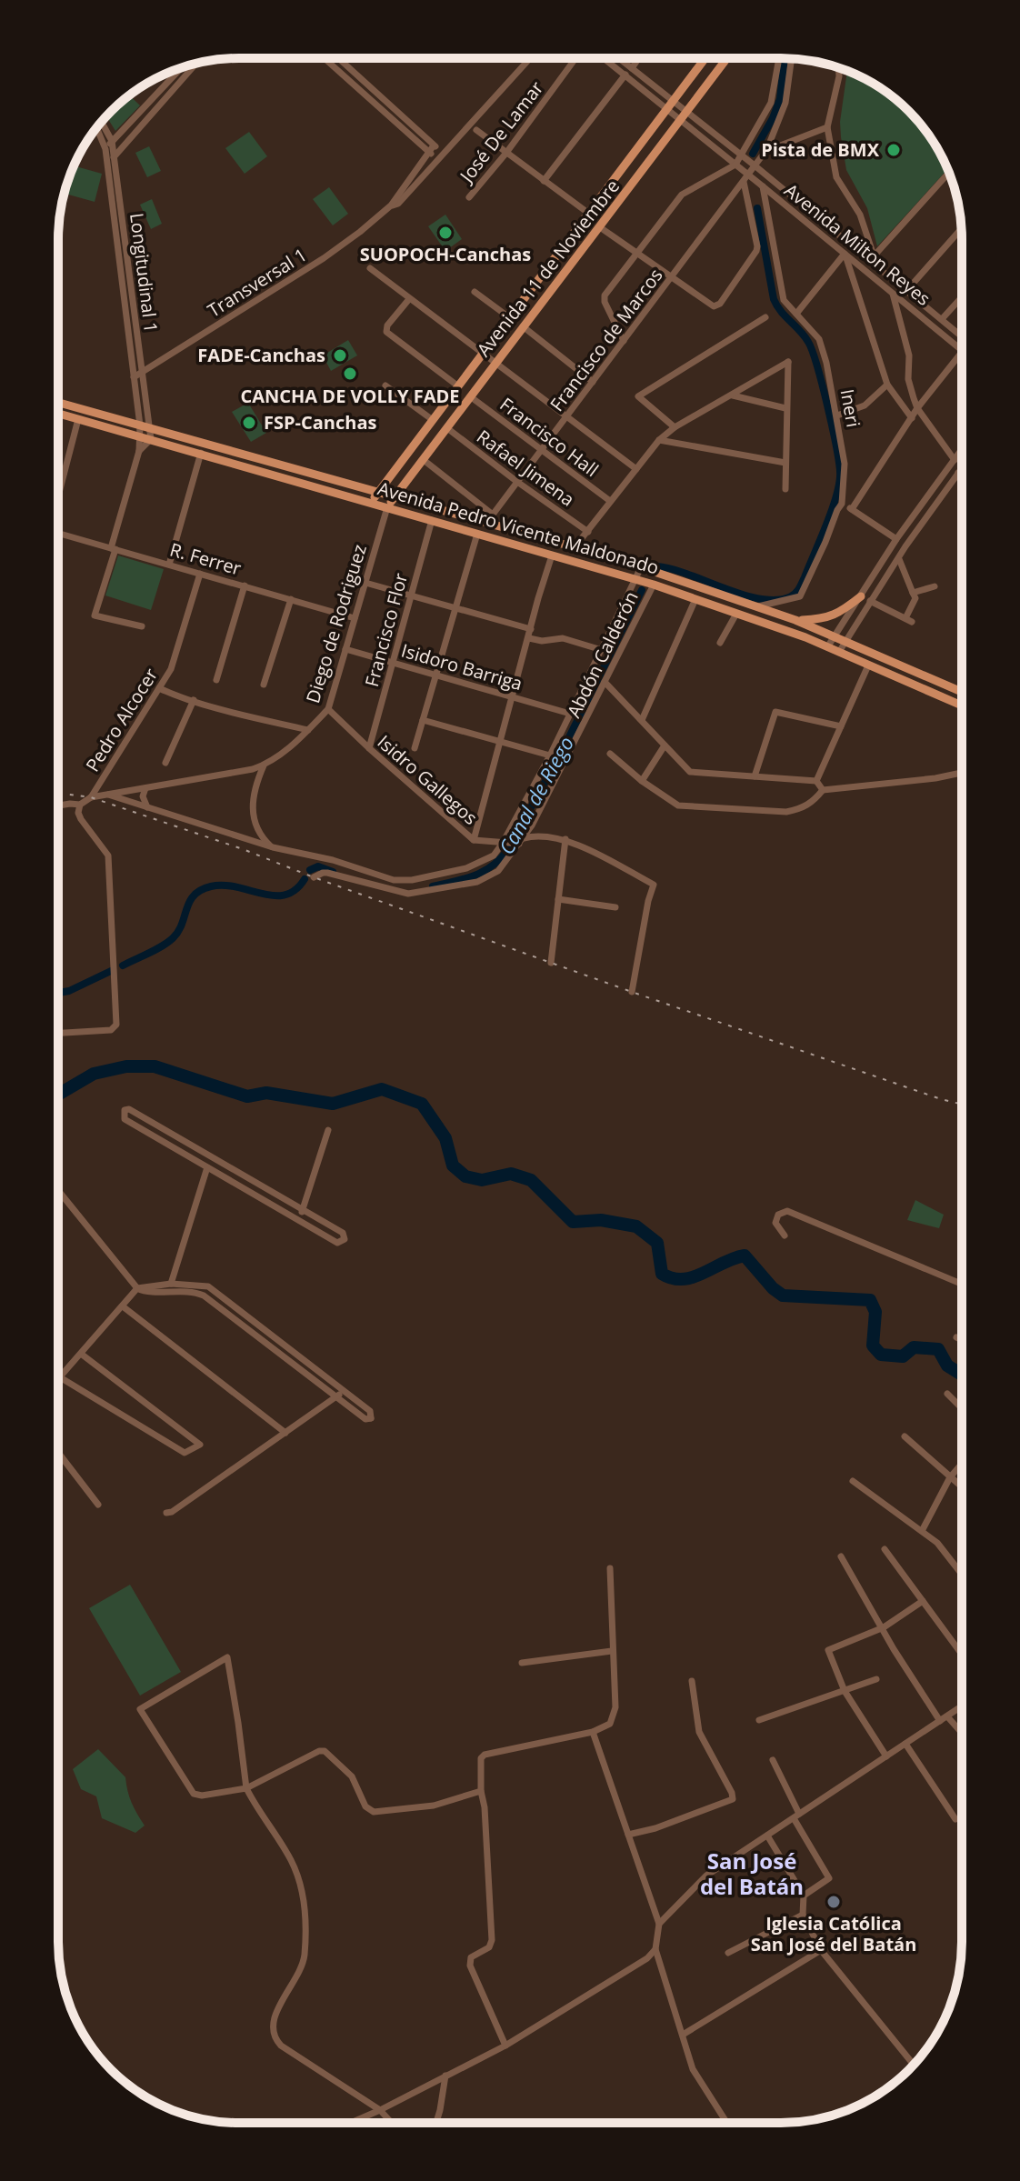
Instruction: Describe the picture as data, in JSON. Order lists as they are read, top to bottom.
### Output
{
  "streets": {
    "main road": ["Avenida 11 de Noviembre", "Avenida Pedro Vicente Maldonado"],
    "street": [
      "José De Lamar",
      "Avenida Milton Reyes",
      "Longitudinal 1",
      "Transversal 1",
      "Francisco de Marcos",
      "Ineri",
      "Francisco Hall",
      "Rafael Jimena",
      "R. Ferrer",
      "Diego de Rodriguez",
      "Francisco Flor",
      "Abdón Calderón",
      "Isidoro Barriga",
      "Pedro Alcocer",
      "Isidro Gallegos"
    ]
  },
  "crossings": [
    ["Avenida Milton Reyes", "Avenida 11 de Noviembre"],
    ["Avenida Milton Reyes", "Francisco de Marcos"],
    ["Avenida Milton Reyes", "Ineri"],
    ["Avenida 11 de Noviembre", "Francisco Hall"],
    ["Avenida 11 de Noviembre", "Rafael Jimena"],
    ["Avenida 11 de Noviembre", "Avenida Pedro Vicente Maldonado"],
    ["Avenida 11 de Noviembre", "Diego de Rodriguez"],
    ["Longitudinal 1", "Transversal 1"],
    ["Longitudinal 1", "Avenida Pedro Vicente Maldonado"],
    ["Longitudinal 1", "R. Ferrer"],
    ["Francisco de Marcos", "Francisco Hall"],
    ["Francisco de Marcos", "Rafael Jimena"],
    ["Francisco de Marcos", "Avenida Pedro Vicente Maldonado"],
    ["Ineri", "Avenida Pedro Vicente Maldonado"],
    ["Avenida Pedro Vicente Maldonado", "Diego de Rodriguez"],
    ["Avenida Pedro Vicente Maldonado", "Francisco Flor"],
    ["Avenida Pedro Vicente Maldonado", "Abdón Calderón"],
    ["R. Ferrer", "Diego de Rodriguez"],
    ["R. Ferrer", "Pedro Alcocer"],
    ["Diego de Rodriguez", "Isidoro Barriga"],
    ["Diego de Rodriguez", "Pedro Alcocer"],
    ["Diego de Rodriguez", "Isidro Gallegos"],
    ["Francisco Flor", "Isidoro Barriga"],
    ["Francisco Flor", "Isidro Gallegos"],
    ["Abdón Calderón", "Isidro Gallegos"]
  ],
  "districts": ["San José del Batán"],
  "water": ["Canal de Riego"],
  "places": [
    "Pista de BMX",
    "SUOPOCH-Canchas",
    "FADE-Canchas",
    "CANCHA DE VOLLY FADE",
    "FSP-Canchas",
    "Iglesia Católica San José del Batán"
  ]
}
